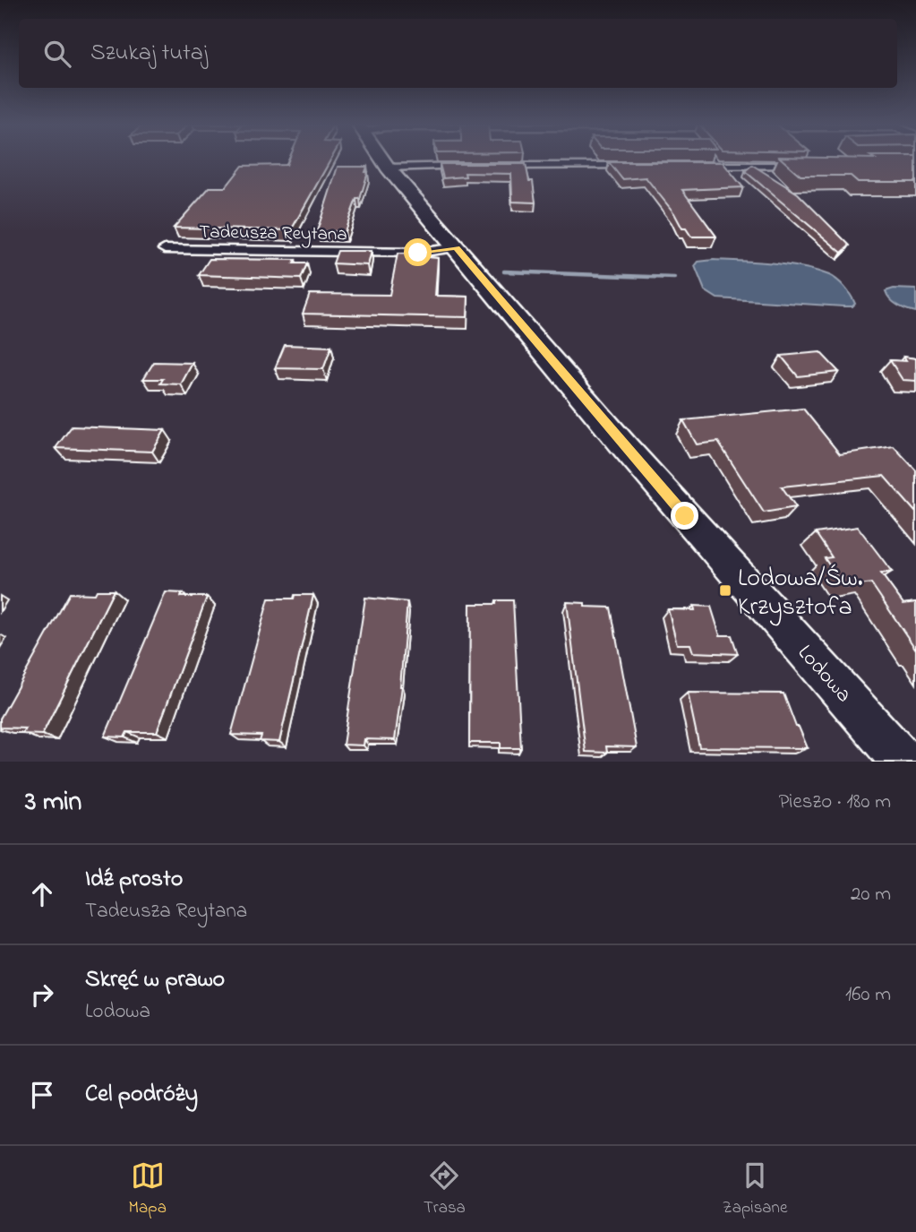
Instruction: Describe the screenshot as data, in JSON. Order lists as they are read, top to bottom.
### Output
{
  "streets": {
    "street": ["Tadeusza Reytana", "Lodowa"]
  },
  "crossings": [
    ["Tadeusza Reytana", "Lodowa"]
  ],
  "places": {
    "transit": ["Lodowa/Św. Krzysztofa"]
  },
  "page": {
    "search": "Szukaj tutaj",
    "heading": ["3 min", "Pieszo · 180 m"],
    "list": [
      ["Idź prosto", "Tadeusza Reytana", "20 m"],
      ["Skręć w prawo", "Lodowa", "160 m"],
      "Cel podróży"
    ],
    "nav": ["Mapa", "Trasa", "Zapisane"]
  }
}
